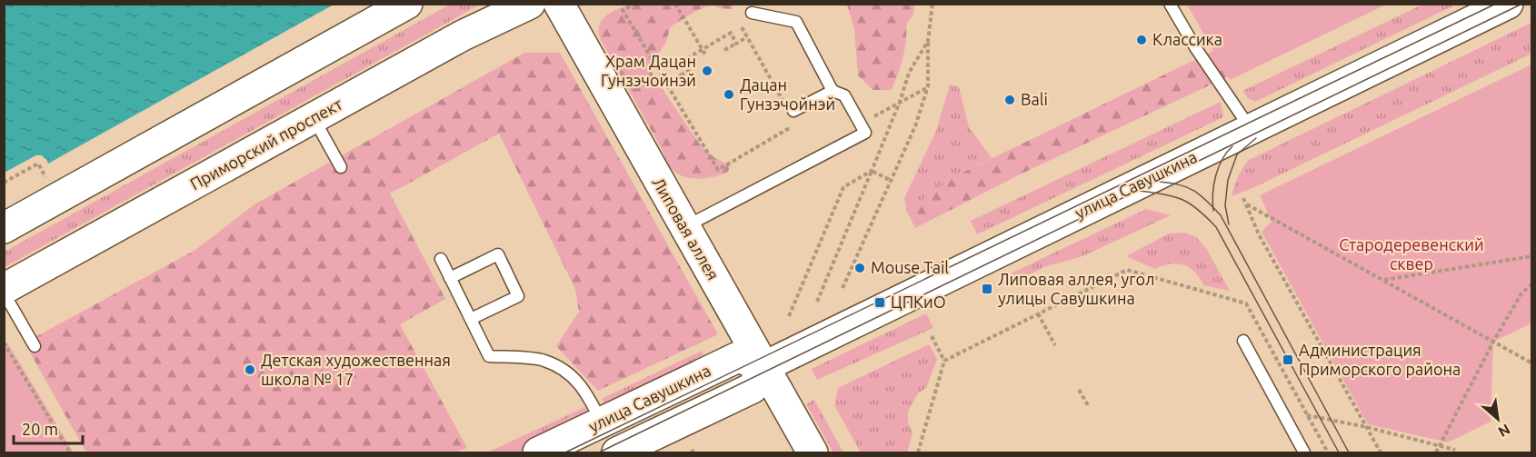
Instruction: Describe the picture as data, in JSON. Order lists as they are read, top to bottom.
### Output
{
  "streets": {
    "main road": ["Приморский проспект", "улица Савушкина", "Липовая аллея"]
  },
  "crossings": [
    ["улица Савушкина", "Липовая аллея"]
  ],
  "parks": ["Стародеревенский сквер"],
  "places": {
    "other": [
      "Классика",
      "Храм Дацан Гунзэчойнэй",
      "Дацан Гунзэчойнэй",
      "Bali",
      "Mouse Tail",
      "Детская художественная школа № 17"
    ],
    "transit": ["Липовая аллея, угол улицы Савушкина", "ЦПКиО", "Администрация Приморского района"]
  },
  "scale_bar": "20 m",
  "north": "bottom right"
}
